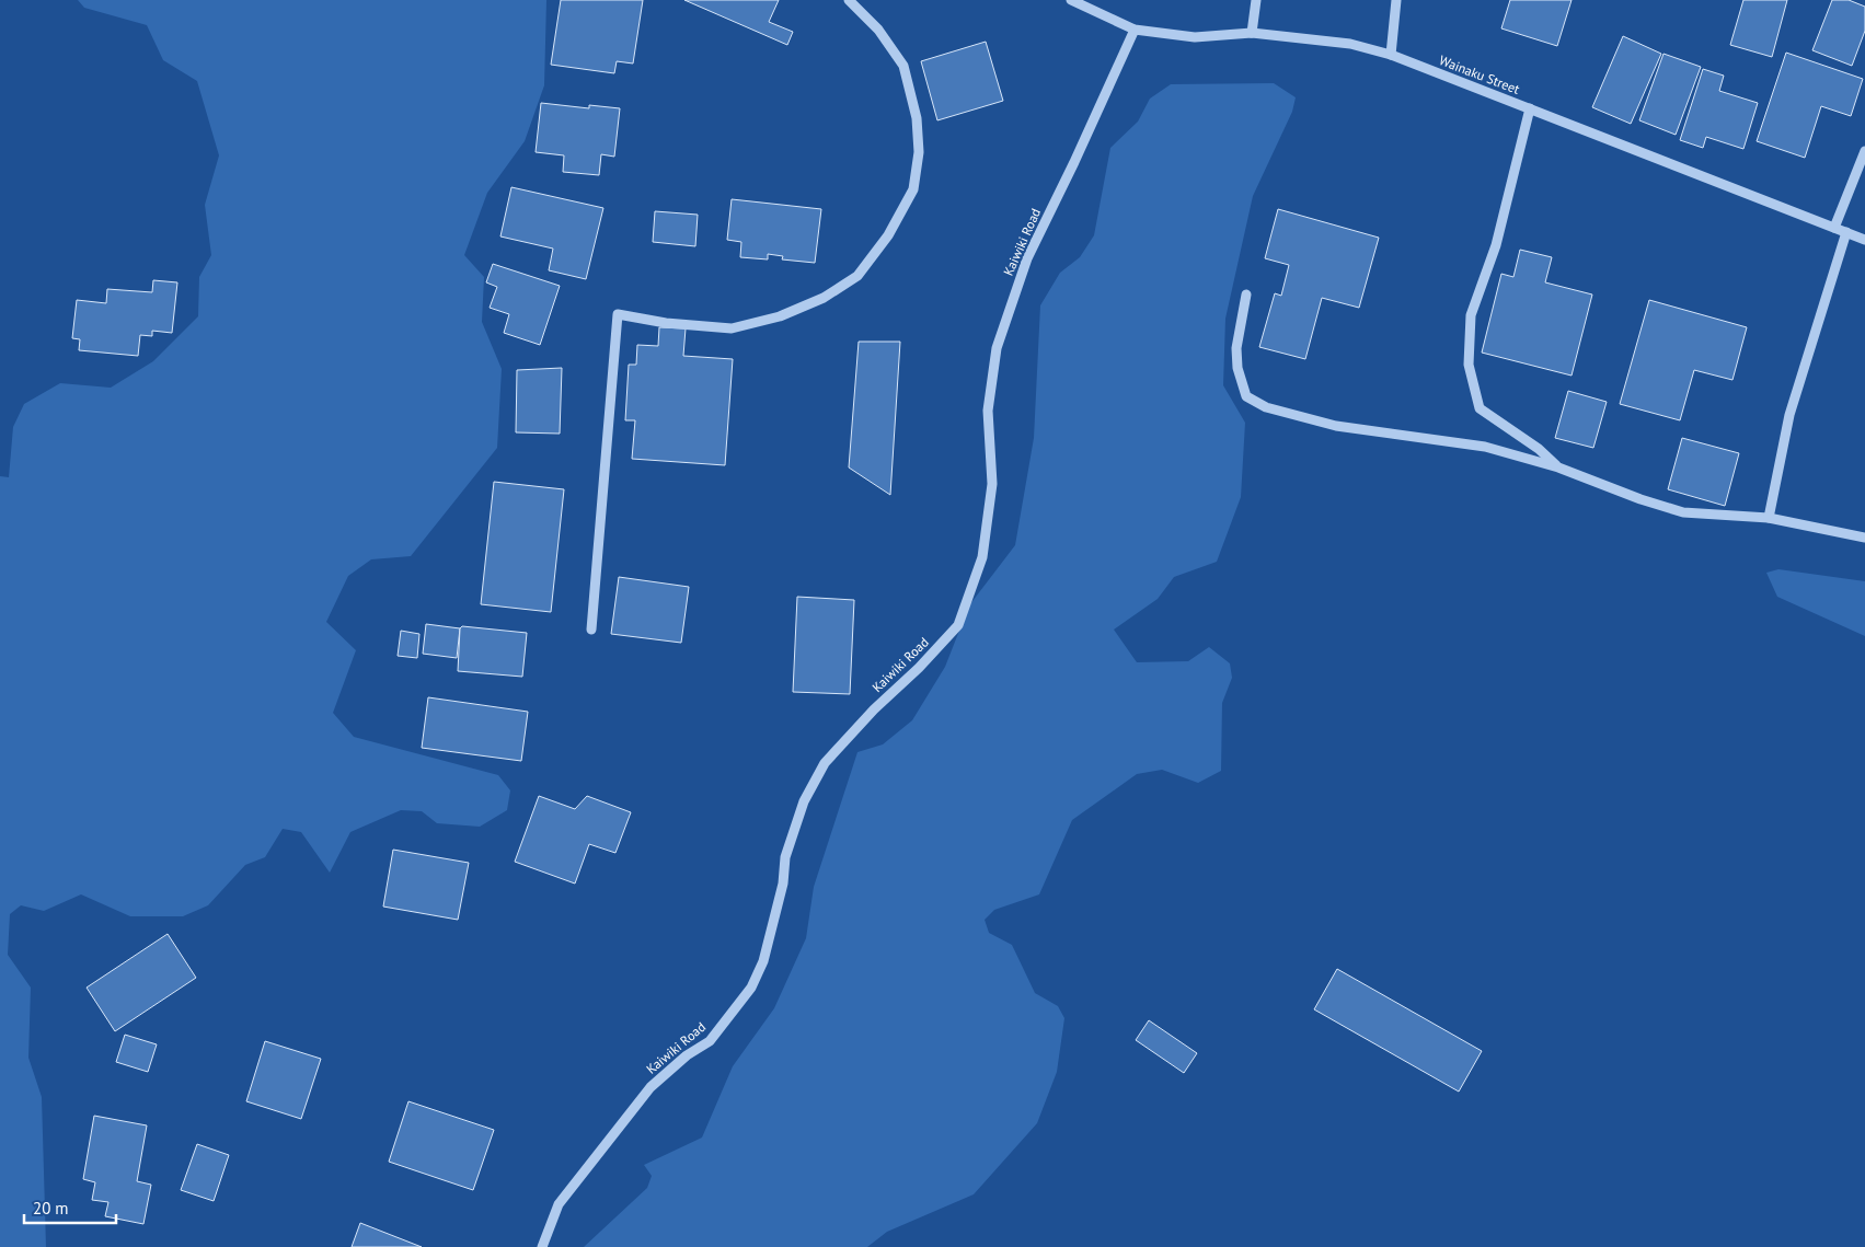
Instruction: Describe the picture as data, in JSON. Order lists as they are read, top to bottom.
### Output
{
  "streets": {
    "street": ["Wainaku Street", "Kaiwiki Road"]
  },
  "crossings": [
    ["Wainaku Street", "Kaiwiki Road"]
  ],
  "scale_bar": "20 m"
}
